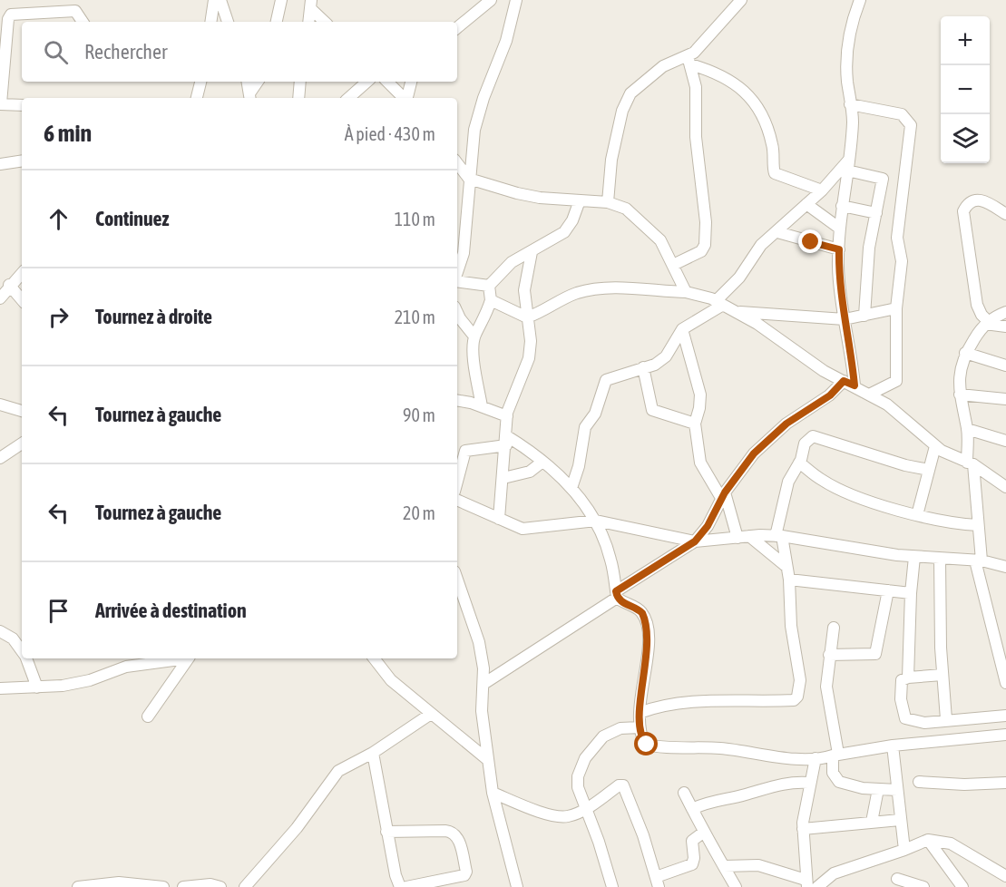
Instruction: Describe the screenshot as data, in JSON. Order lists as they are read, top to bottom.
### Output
{
  "page": {
    "map_buttons": ["+", "−"],
    "search": "Rechercher",
    "heading": ["6 min", "À pied · 430 m"],
    "list": [
      ["Continuez", "110 m"],
      ["Tournez à droite", "210 m"],
      ["Tournez à gauche", "90 m"],
      ["Tournez à gauche", "20 m"],
      "Arrivée à destination"
    ]
  }
}
